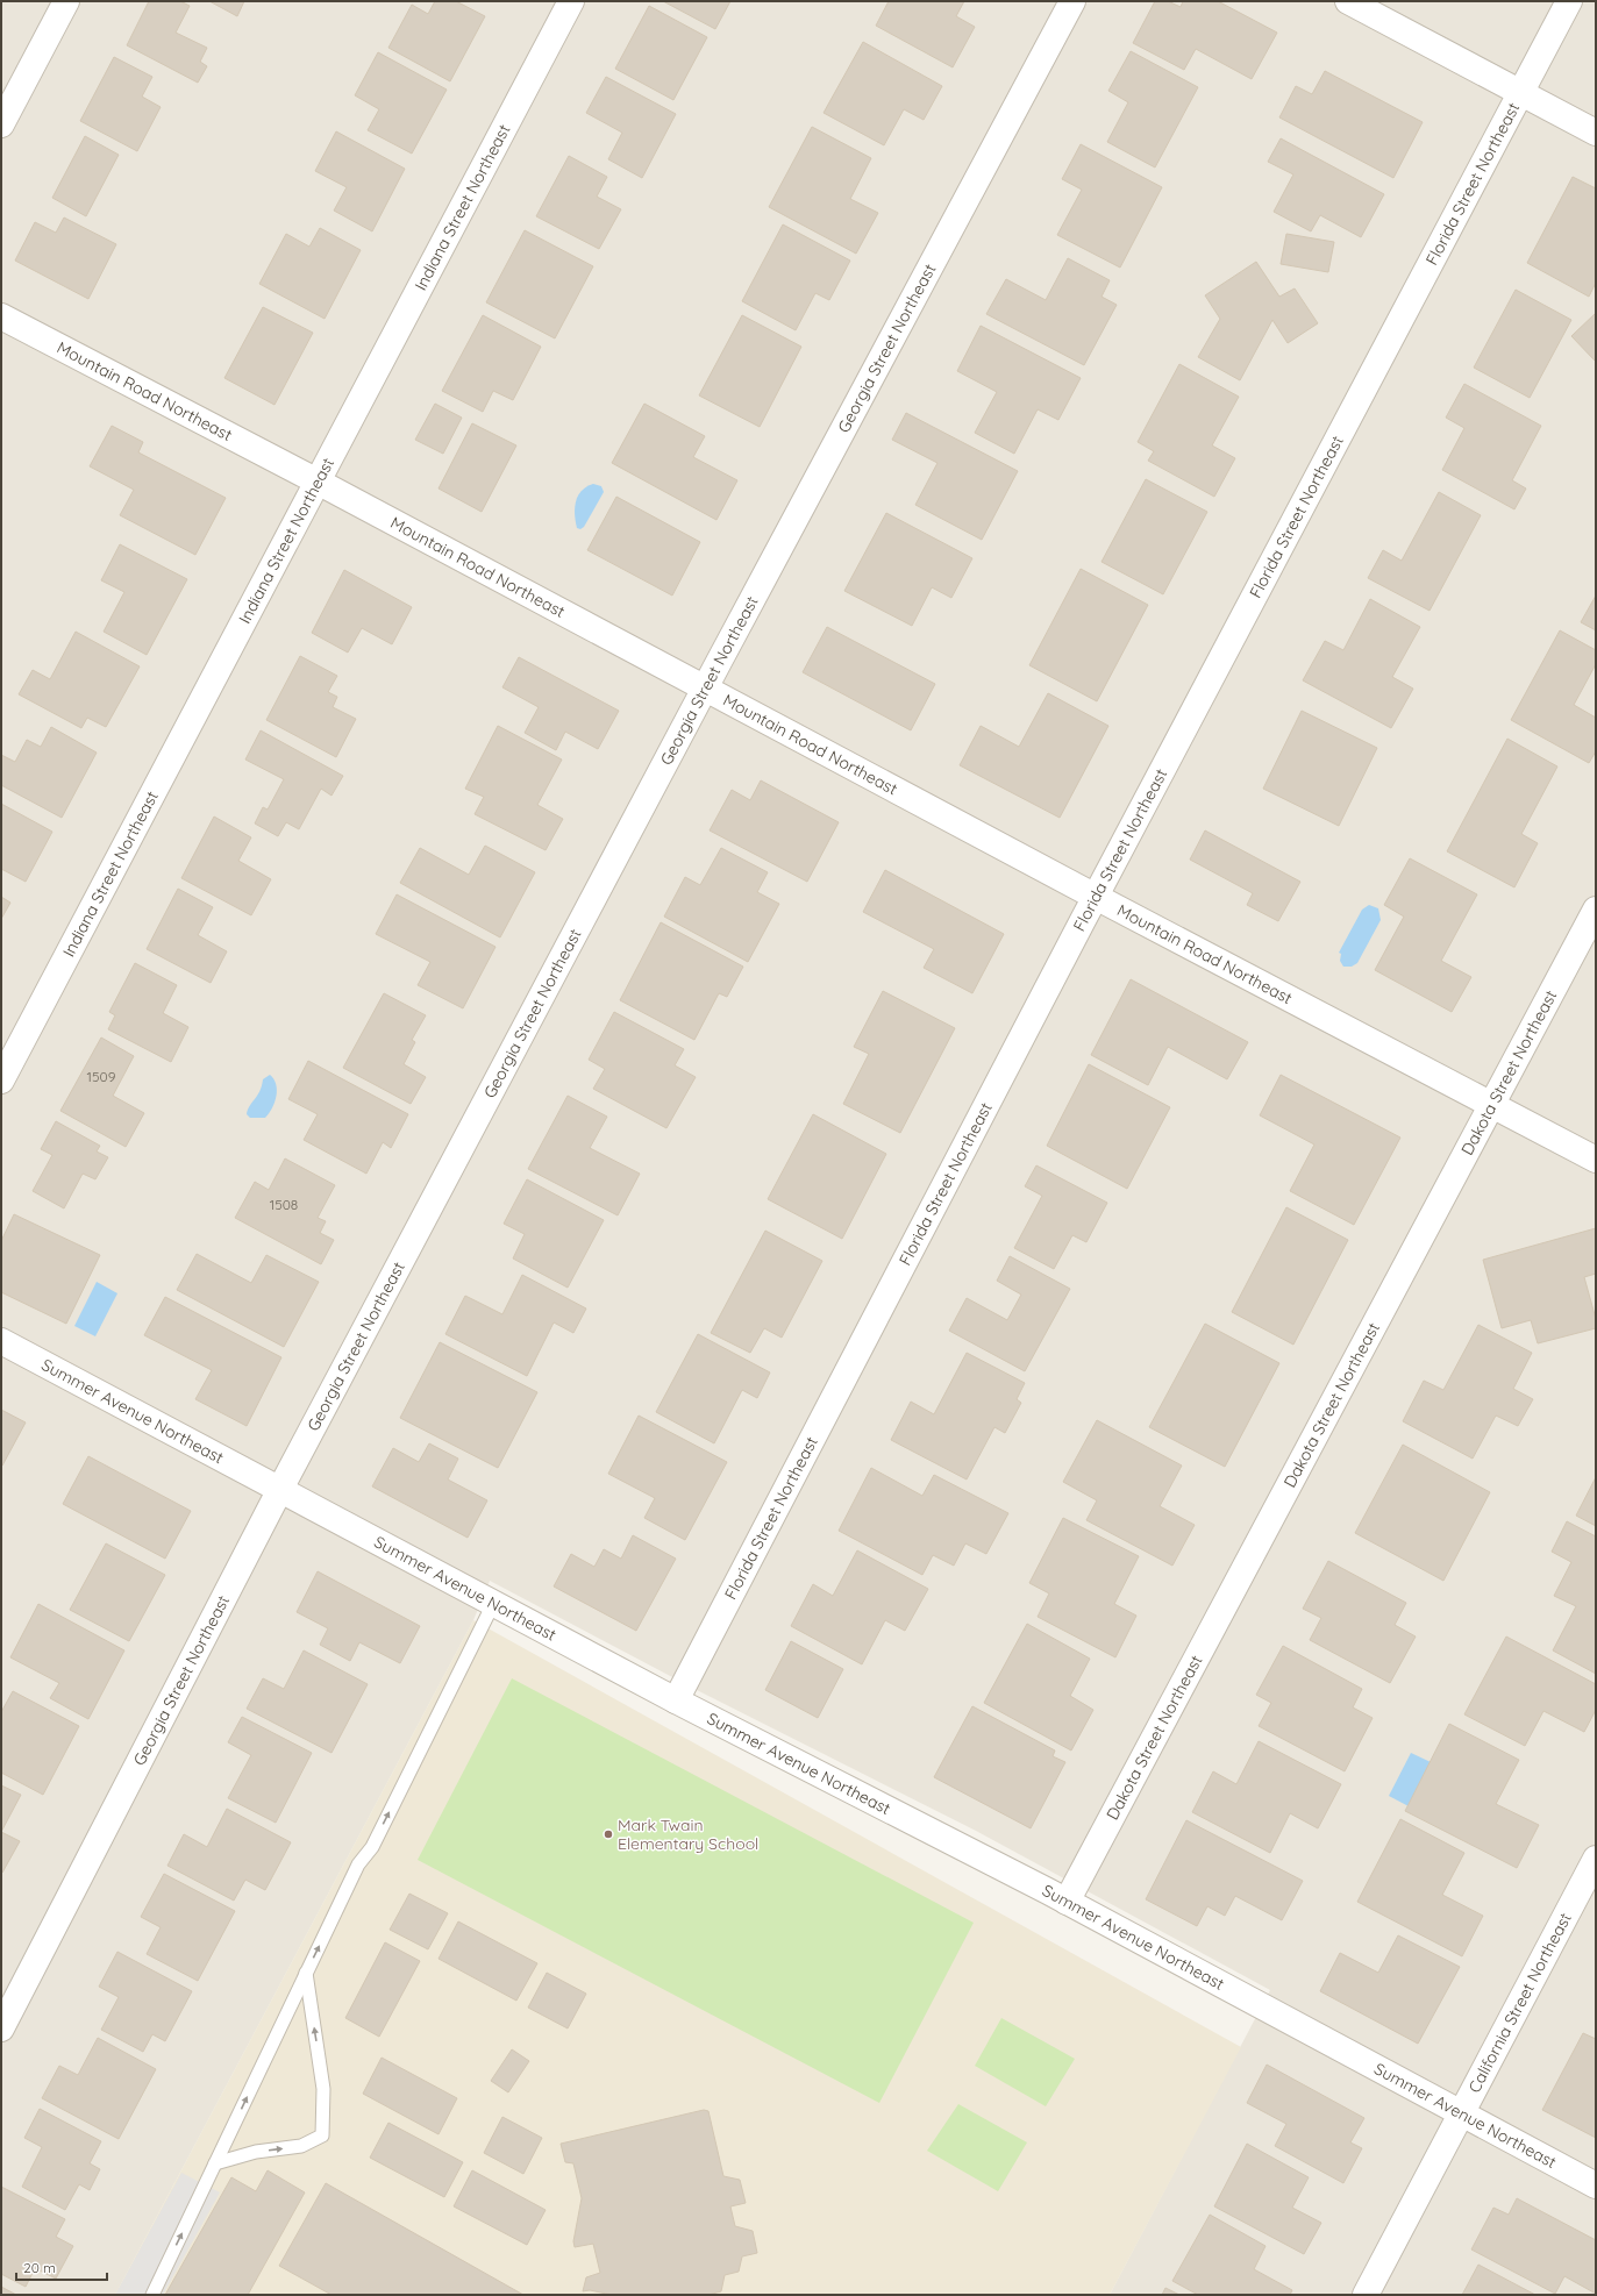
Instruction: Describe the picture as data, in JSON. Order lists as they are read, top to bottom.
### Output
{
  "streets": {
    "street": [
      "Florida Street Northeast",
      "Indiana Street Northeast",
      "Georgia Street Northeast",
      "Mountain Road Northeast",
      "Dakota Street Northeast",
      "Summer Avenue Northeast",
      "California Street Northeast"
    ]
  },
  "crossings": [
    ["Florida Street Northeast", "Mountain Road Northeast"],
    ["Florida Street Northeast", "Summer Avenue Northeast"],
    ["Indiana Street Northeast", "Mountain Road Northeast"],
    ["Georgia Street Northeast", "Mountain Road Northeast"],
    ["Georgia Street Northeast", "Summer Avenue Northeast"],
    ["Mountain Road Northeast", "Dakota Street Northeast"],
    ["Dakota Street Northeast", "Summer Avenue Northeast"],
    ["Summer Avenue Northeast", "California Street Northeast"]
  ],
  "places": ["Mark Twain Elementary School"],
  "house_numbers": ["1509", "1508"],
  "scale_bar": "20 m"
}
